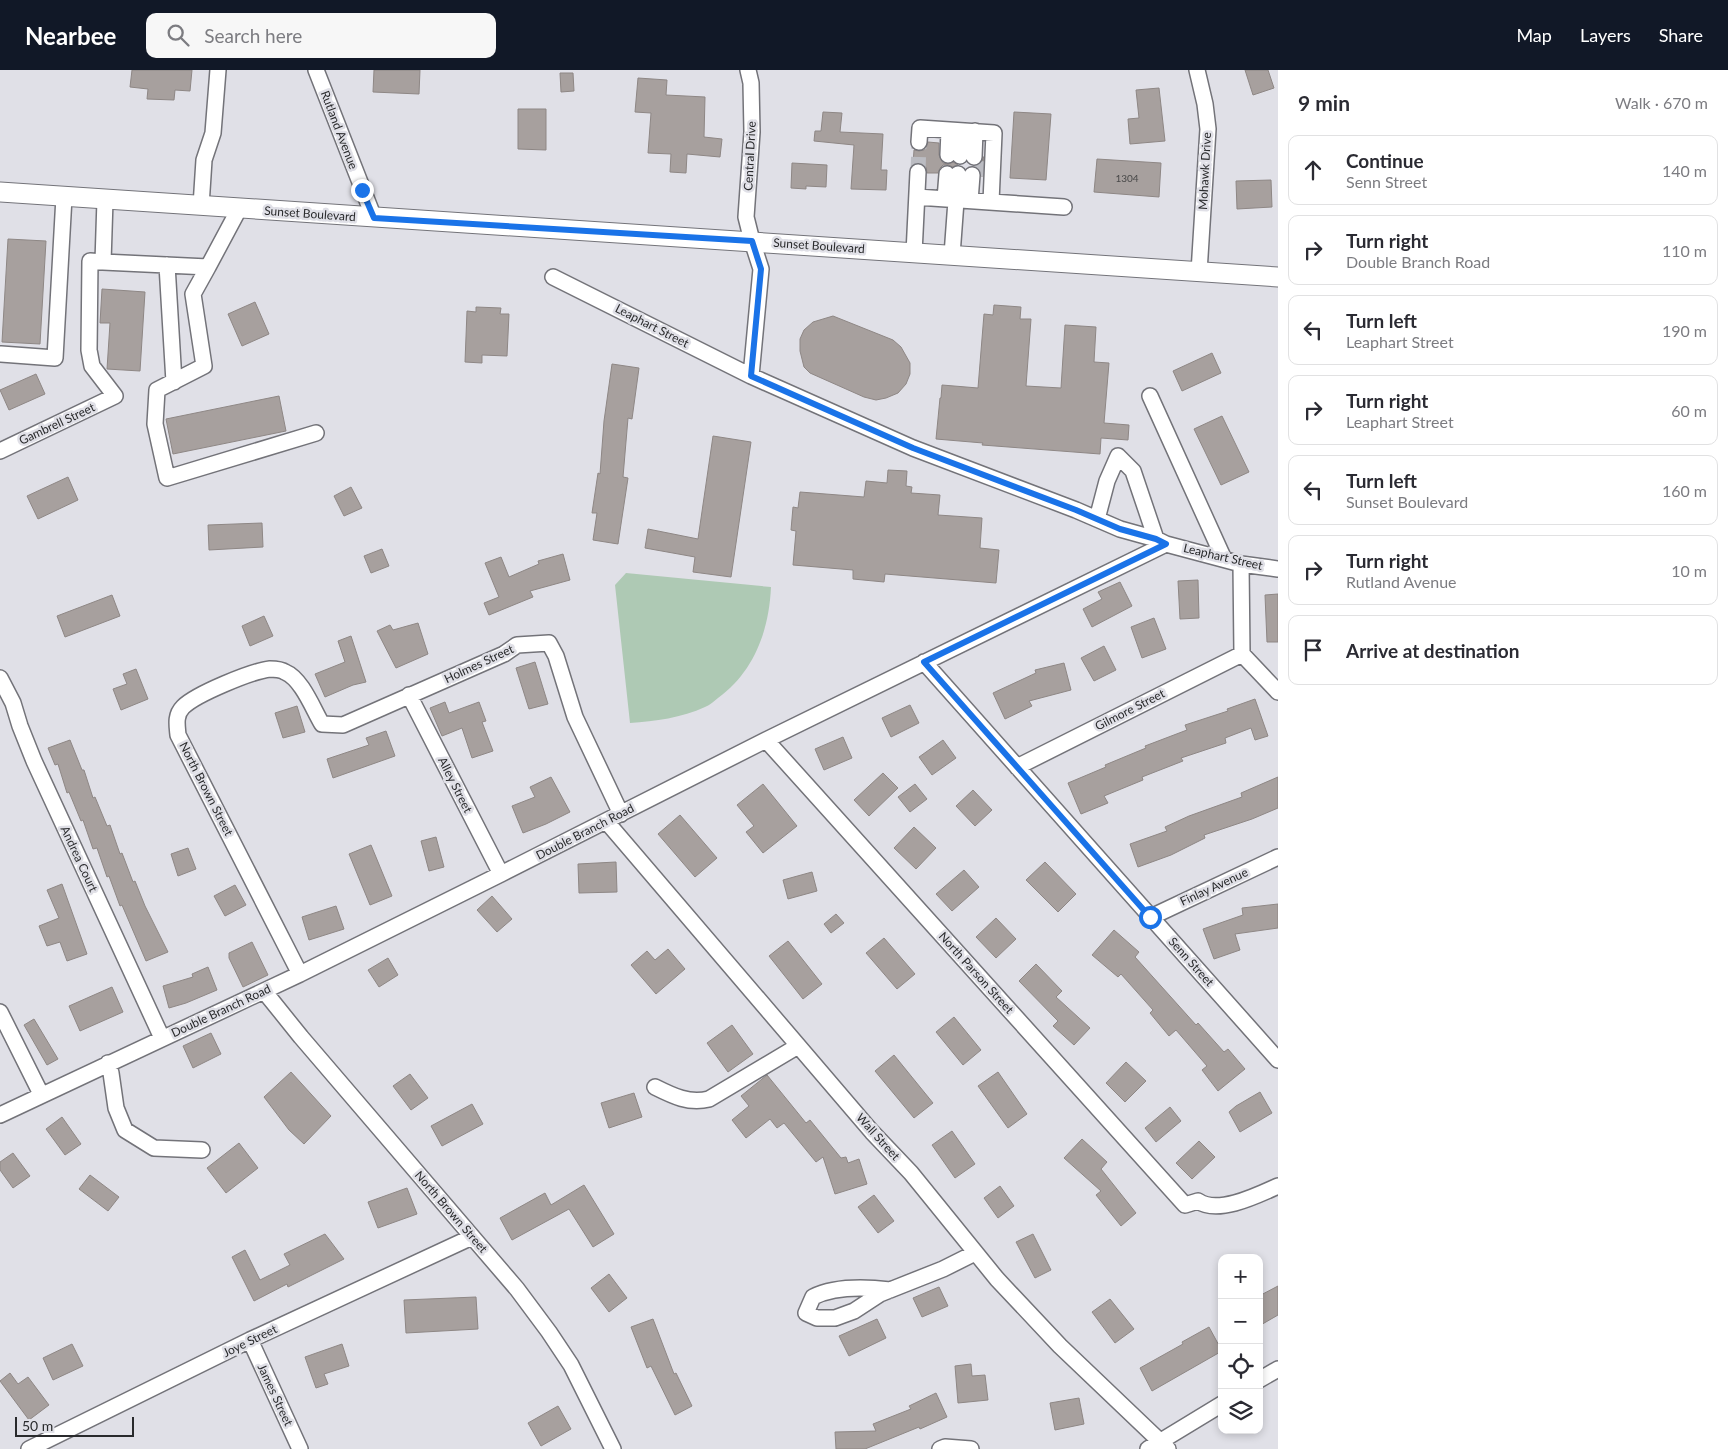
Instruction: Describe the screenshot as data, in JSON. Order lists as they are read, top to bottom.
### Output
{
  "streets": {
    "main road": ["Sunset Boulevard"],
    "street": [
      "Rutland Avenue",
      "Central Drive",
      "Mohawk Drive",
      "Leaphart Street",
      "Gambrell Street",
      "Holmes Street",
      "Gilmore Street",
      "Alley Street",
      "North Brown Street",
      "Double Branch Road",
      "Andrea Court",
      "Finlay Avenue",
      "Senn Street",
      "North Parson Street",
      "Wall Street",
      "Joye Street",
      "James Street"
    ]
  },
  "crossings": [
    ["Rutland Avenue", "Sunset Boulevard"],
    ["Central Drive", "Sunset Boulevard"],
    ["Mohawk Drive", "Sunset Boulevard"],
    ["Leaphart Street", "Double Branch Road"],
    ["Holmes Street", "Alley Street"],
    ["Holmes Street", "North Brown Street"],
    ["Holmes Street", "Double Branch Road"],
    ["Gilmore Street", "Senn Street"],
    ["Alley Street", "Double Branch Road"],
    ["North Brown Street", "Double Branch Road"],
    ["North Brown Street", "Joye Street"],
    ["Double Branch Road", "Andrea Court"],
    ["Double Branch Road", "Senn Street"],
    ["Double Branch Road", "North Parson Street"],
    ["Double Branch Road", "Wall Street"],
    ["Finlay Avenue", "Senn Street"],
    ["Joye Street", "James Street"]
  ],
  "house_numbers": ["1304"],
  "scale_bar": "50 m",
  "page": {
    "header": "Nearbee",
    "search": "Search here",
    "nav": ["Map", "Layers", "Share"],
    "heading": ["9 min", "Walk · 670 m"],
    "list": [
      ["Continue", "Senn Street", "140 m"],
      ["Turn right", "Double Branch Road", "110 m"],
      ["Turn left", "Leaphart Street", "190 m"],
      ["Turn right", "Leaphart Street", "60 m"],
      ["Turn left", "Sunset Boulevard", "160 m"],
      ["Turn right", "Rutland Avenue", "10 m"],
      "Arrive at destination"
    ],
    "map_buttons": ["+", "−"],
    "scale": "50 m"
  }
}
